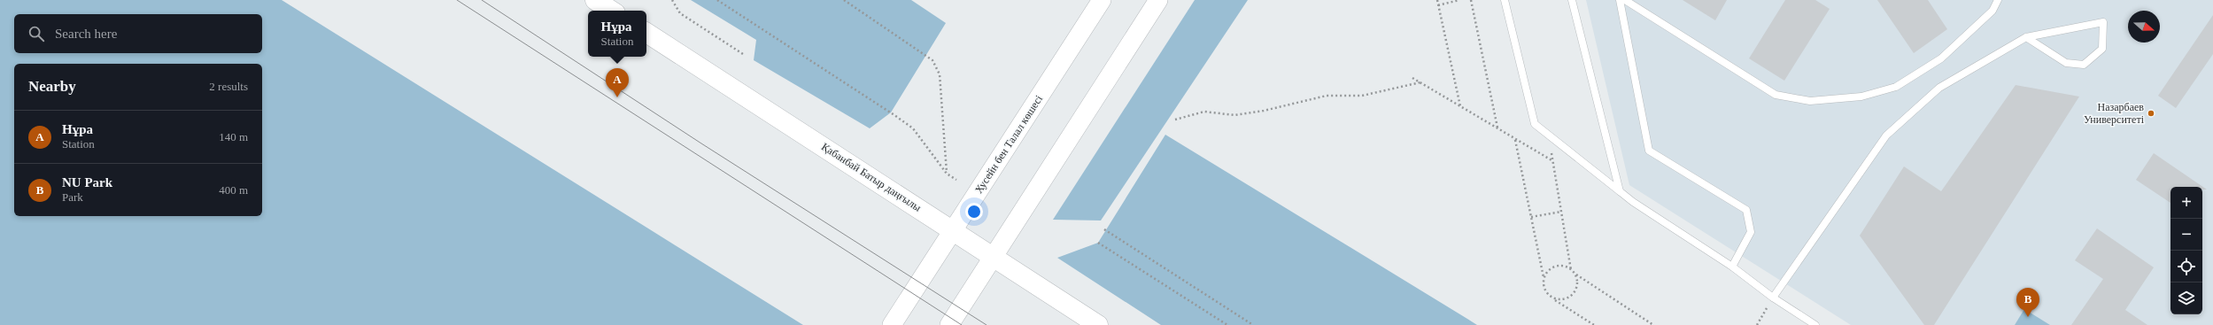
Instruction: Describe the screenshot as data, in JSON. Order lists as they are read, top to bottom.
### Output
{
  "streets": {
    "main road": ["Қабанбай Батыр даңғылы"],
    "street": ["Хусейн бен Талал көшесі"]
  },
  "crossings": [
    ["Хусейн бен Талал көшесі", "Қабанбай Батыр даңғылы"]
  ],
  "places": ["Назарбаев Университеті"],
  "north": "right",
  "page": {
    "popup": ["Нұра", "Station"],
    "search": "Search here",
    "heading": ["Nearby", "2 results"],
    "pins": ["A", "B"],
    "list": [
      {
        "mark": "A",
        "name": "Нұра",
        "note": "Station",
        "value": "140 m"
      },
      {
        "mark": "B",
        "name": "NU Park",
        "note": "Park",
        "value": "400 m"
      }
    ],
    "map_buttons": ["+", "−"]
  }
}
